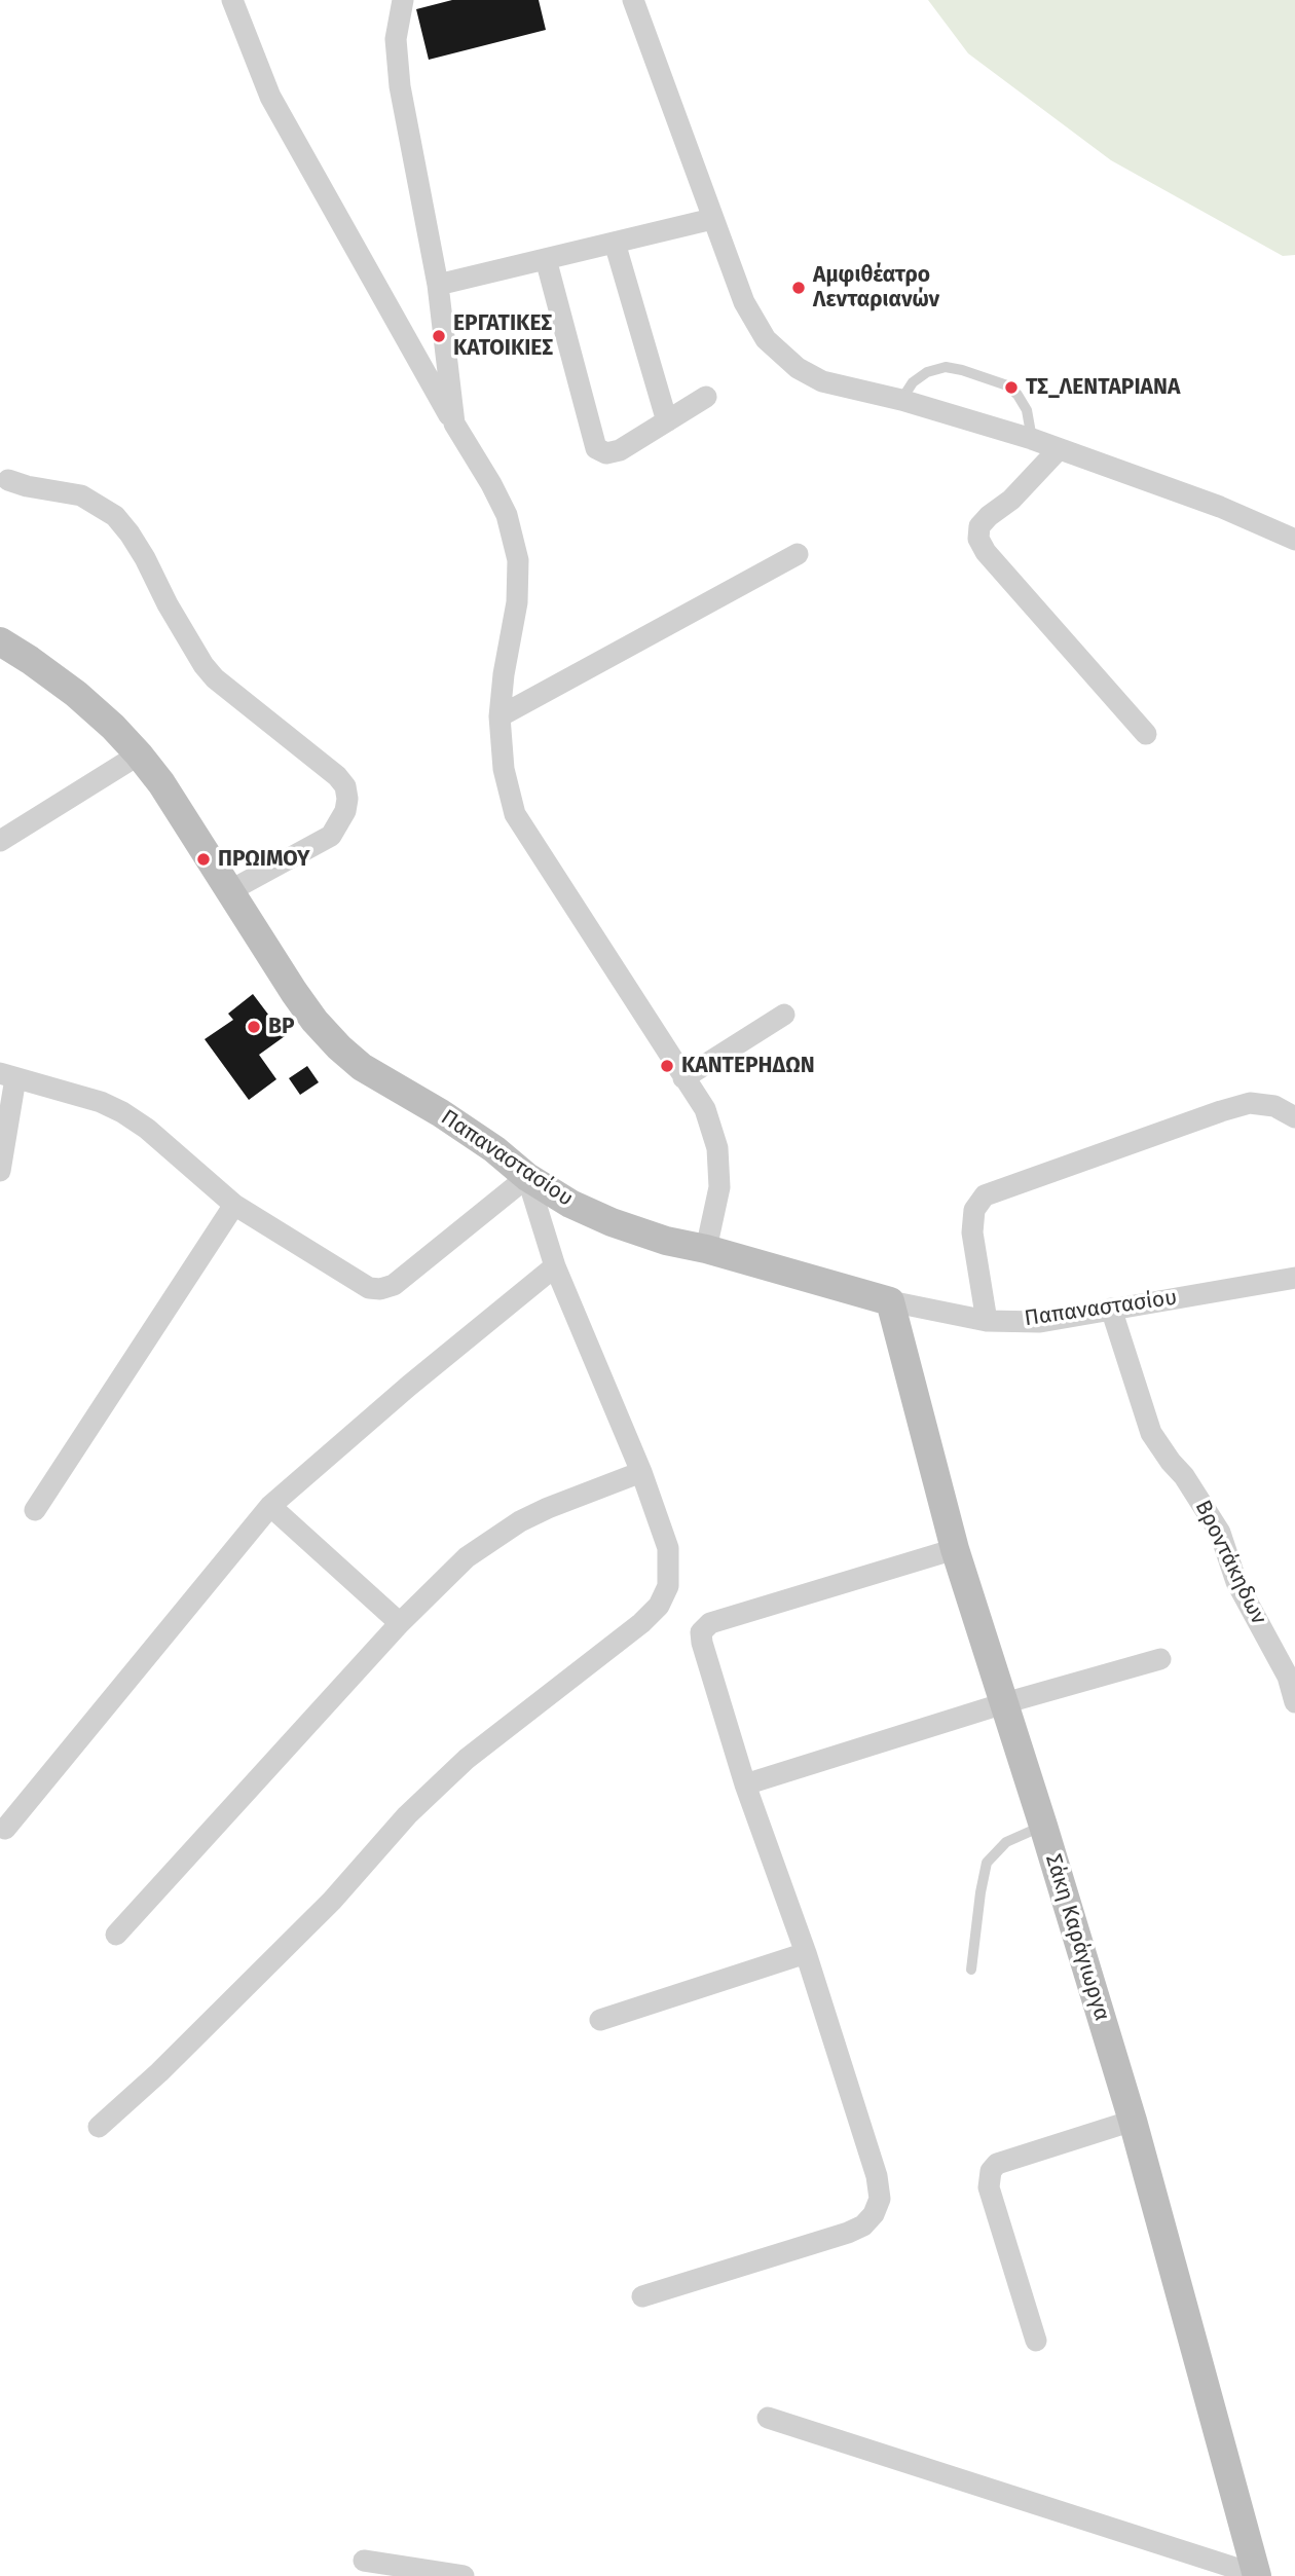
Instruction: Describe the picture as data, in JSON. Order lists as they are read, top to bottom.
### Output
{
  "streets": {
    "street": ["Παπαναστασίου", "Βροντάκηδων", "Σάκη Καράγιωργα"]
  },
  "crossings": [
    ["Παπαναστασίου", "Βροντάκηδων"],
    ["Παπαναστασίου", "Σάκη Καράγιωργα"]
  ],
  "places": [
    "Αμφιθέατρο Λενταριανών",
    "ΕΡΓΑΤΙΚΕΣ ΚΑΤΟΙΚΙΕΣ",
    "ΤΣ_ΛΕΝΤΑΡΙΑΝΑ",
    "ΠΡΩΙΜΟΥ",
    "BP",
    "ΚΑΝΤΕΡΗΔΩΝ"
  ]
}
